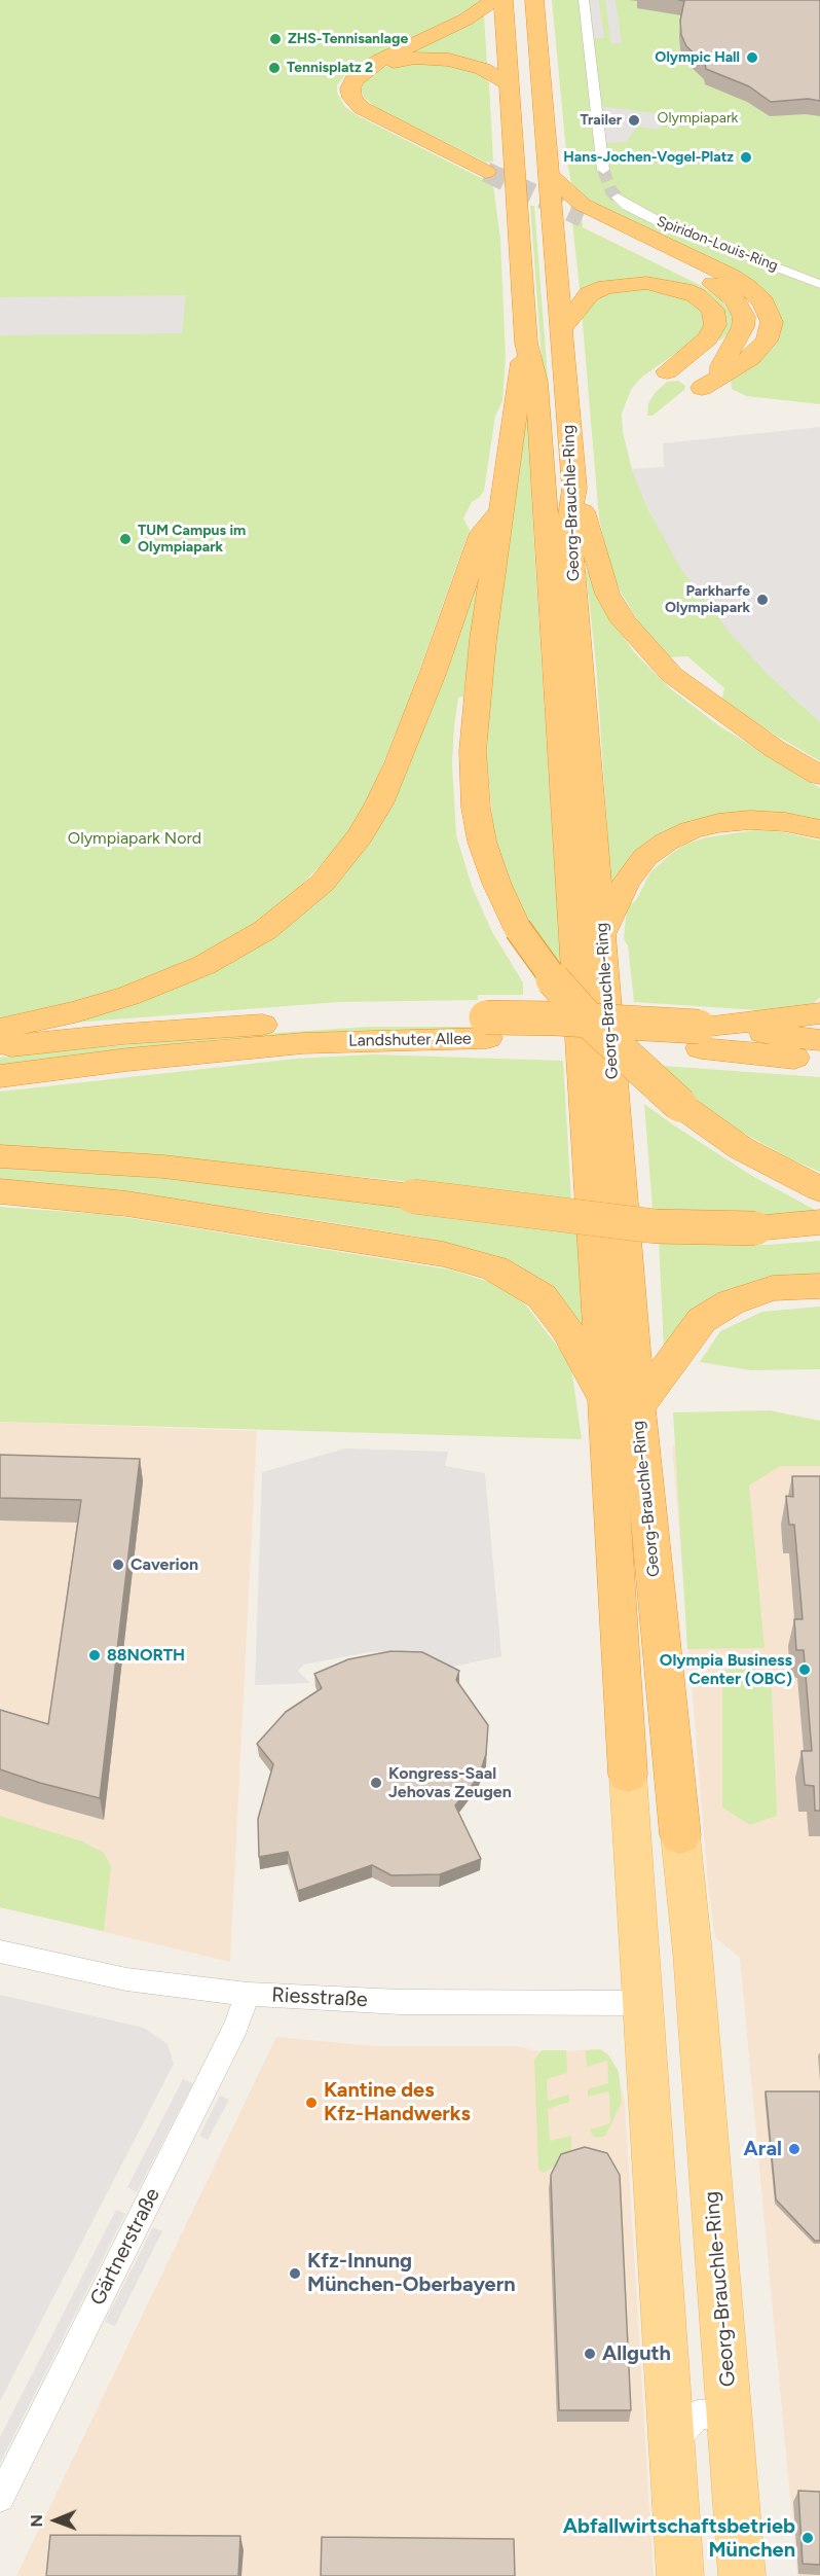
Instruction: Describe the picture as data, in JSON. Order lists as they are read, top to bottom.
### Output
{
  "streets": {
    "highway": ["Georg-Brauchle-Ring", "Landshuter Allee"],
    "street": ["Spiridon-Louis-Ring", "Riesstraße", "Gärtnerstraße"]
  },
  "crossings": [
    ["Georg-Brauchle-Ring", "Riesstraße"],
    ["Riesstraße", "Gärtnerstraße"]
  ],
  "parks": ["Olympiapark", "Olympiapark Nord"],
  "places": [
    "ZHS-Tennisanlage",
    "Olympic Hall",
    "Tennisplatz 2",
    "Trailer",
    "Hans-Jochen-Vogel-Platz",
    "TUM Campus im Olympiapark",
    "Parkharfe Olympiapark",
    "Caverion",
    "88NORTH",
    "Olympia Business Center (OBC)",
    "Kongress-Saal Jehovas Zeugen",
    "Kantine des Kfz-Handwerks",
    "Aral",
    "Kfz-Innung München-Oberbayern",
    "Allguth",
    "Abfallwirtschaftsbetrieb München"
  ],
  "north": "left"
}
